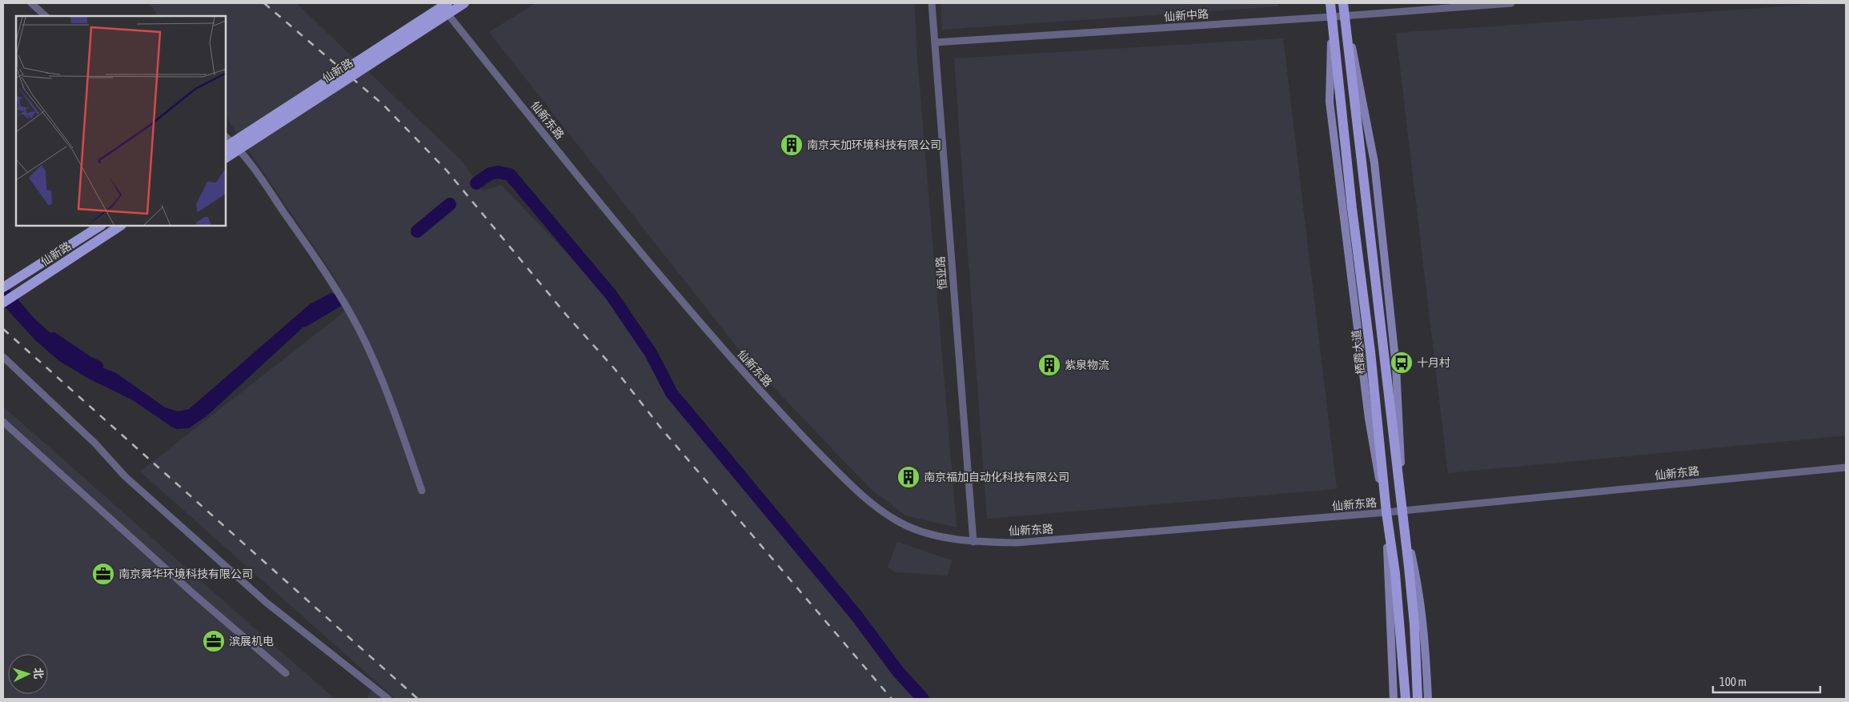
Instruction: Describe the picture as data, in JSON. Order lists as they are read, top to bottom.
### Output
{
  "streets": {
    "main road": ["仙新路", "栖霞大道"],
    "street": ["仙新中路", "仙新东路", "恒业路"]
  },
  "crossings": [
    ["仙新中路", "恒业路"],
    ["仙新中路", "栖霞大道"],
    ["仙新路", "仙新东路"],
    ["仙新东路", "恒业路"],
    ["仙新东路", "栖霞大道"]
  ],
  "places": {
    "building": ["南京天加环境科技有限公司", "紫泉物流", "南京福加自动化科技有限公司"],
    "bus stop": ["十月村"],
    "office": ["南京舜华环境科技有限公司", "滨展机电"]
  },
  "scale_bar": "100 m",
  "north": "right"
}
